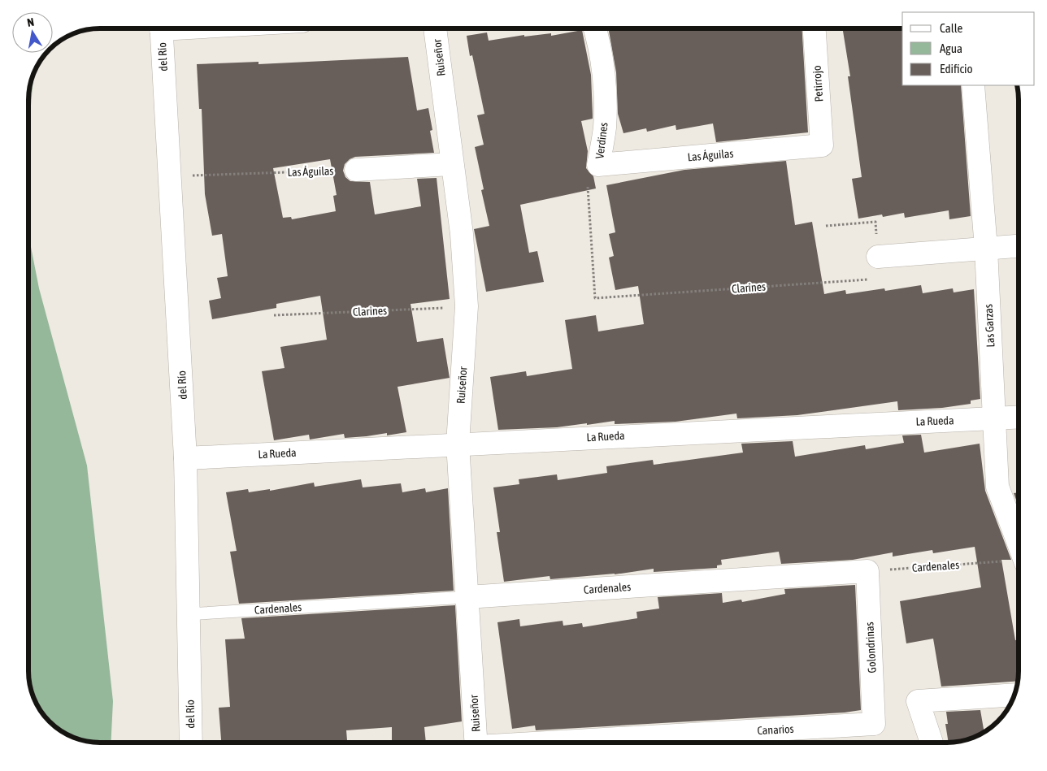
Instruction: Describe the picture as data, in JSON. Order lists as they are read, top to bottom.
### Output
{
  "streets": {
    "street": [
      "del Río",
      "Ruiseñor",
      "Petirrojo",
      "Verdines",
      "Las Águilas",
      "Las Garzas",
      "La Rueda",
      "Cardenales",
      "Golondrinas",
      "Canarios"
    ],
    "path": ["Clarines"]
  },
  "crossings": [
    ["del Río", "Las Águilas"],
    ["del Río", "La Rueda"],
    ["del Río", "Cardenales"],
    ["Ruiseñor", "Clarines"],
    ["Ruiseñor", "La Rueda"],
    ["Ruiseñor", "Cardenales"],
    ["Petirrojo", "Las Águilas"],
    ["Verdines", "Las Águilas"],
    ["Verdines", "Clarines"],
    ["Las Garzas", "La Rueda"],
    ["Cardenales", "Golondrinas"],
    ["Golondrinas", "Canarios"]
  ],
  "legend": ["Calle", "Agua", "Edificio"],
  "north": "top"
}
